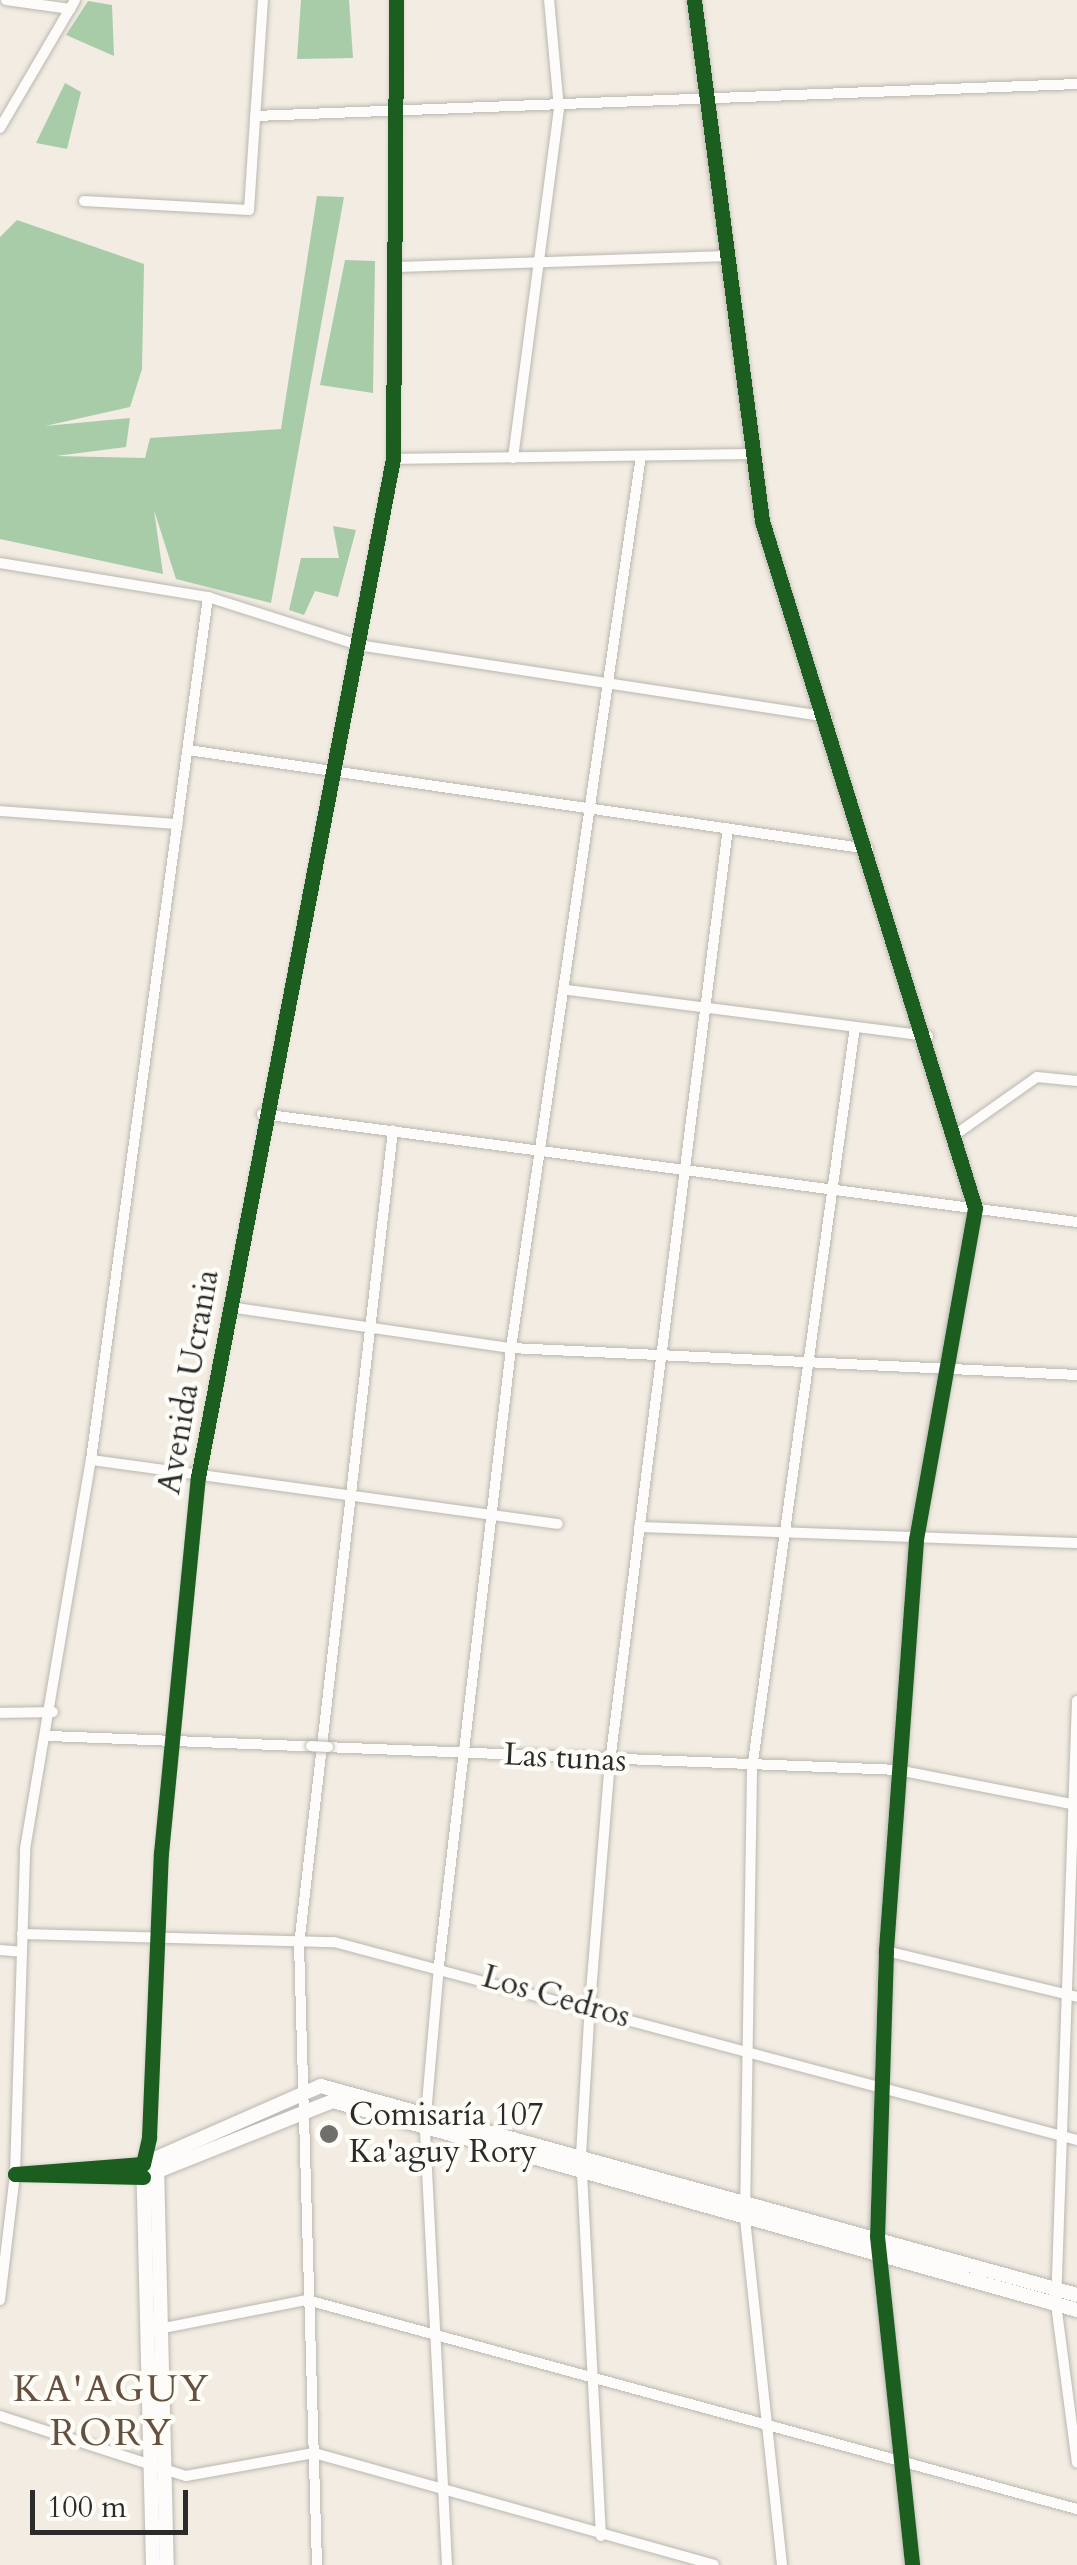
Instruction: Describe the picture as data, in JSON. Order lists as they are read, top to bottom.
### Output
{
  "streets": {
    "street": ["Avenida Ucrania", "Las tunas", "Los Cedros"]
  },
  "crossings": [
    ["Avenida Ucrania", "Las tunas"],
    ["Avenida Ucrania", "Los Cedros"]
  ],
  "districts": ["KA'AGUY RORY"],
  "places": ["Comisaría 107 Ka'aguy Rory"],
  "scale_bar": "100 m"
}
